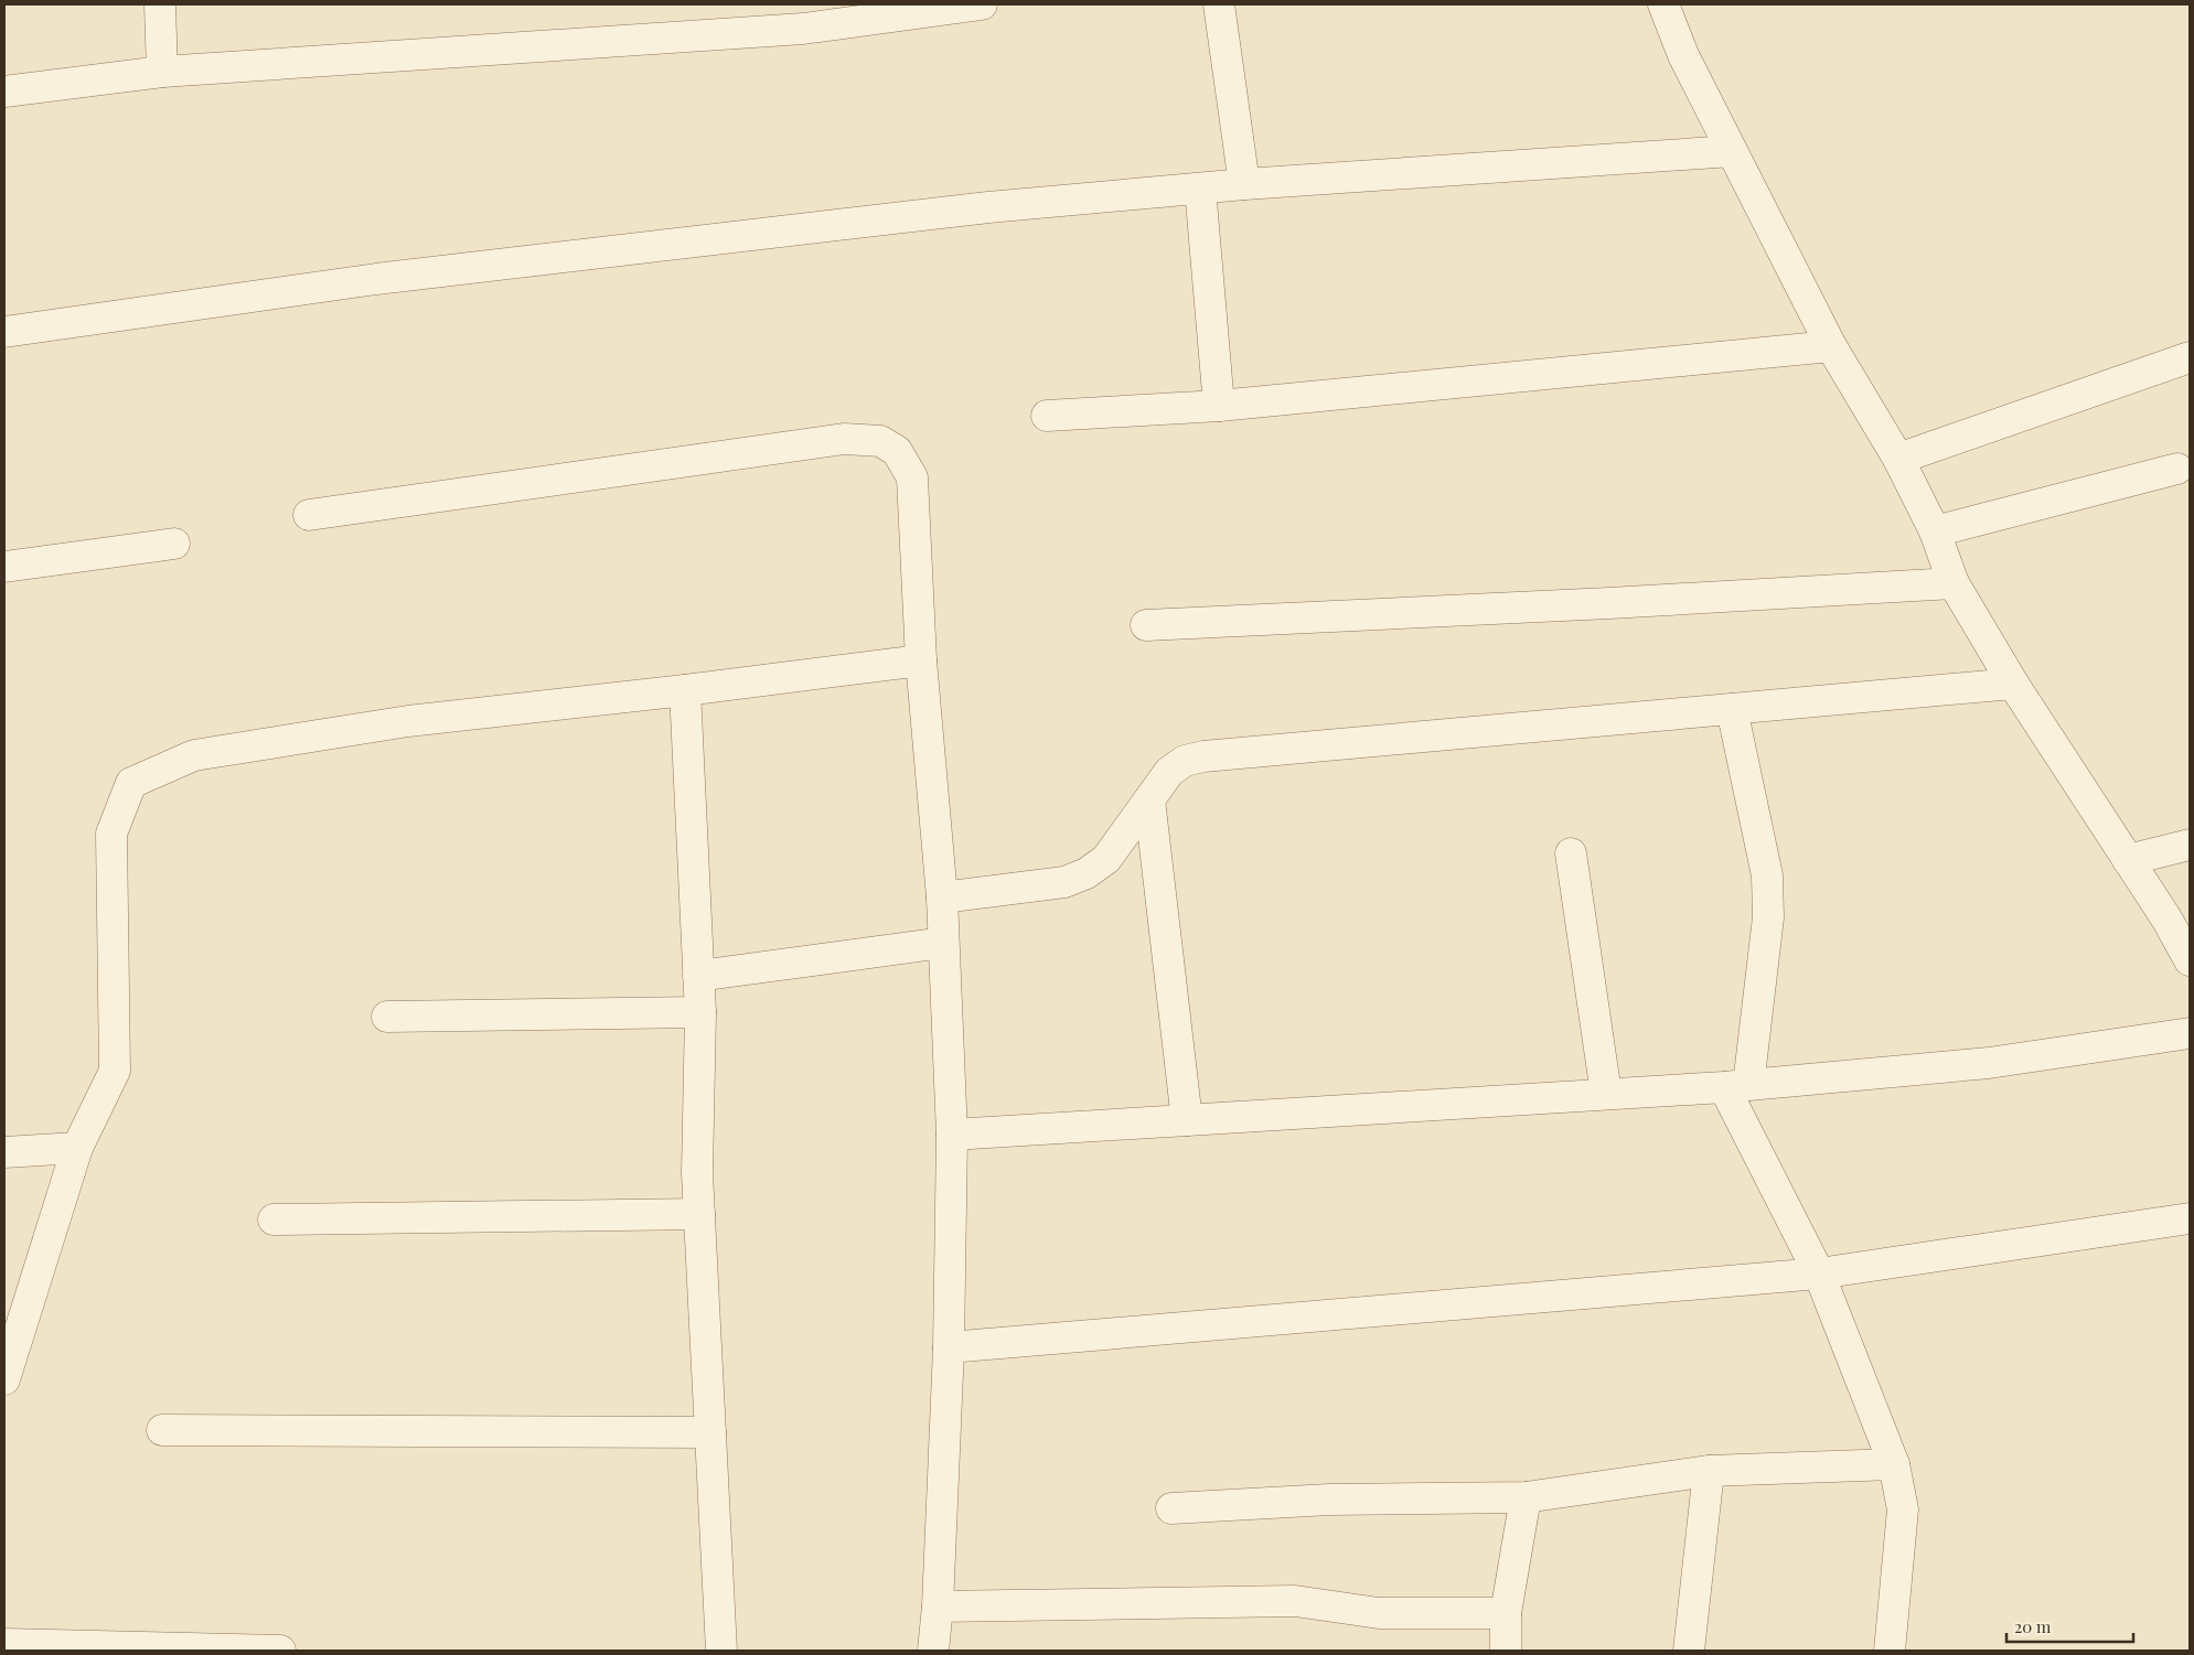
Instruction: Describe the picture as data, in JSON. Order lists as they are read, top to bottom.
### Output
{
  "scale_bar": "20 m"
}
